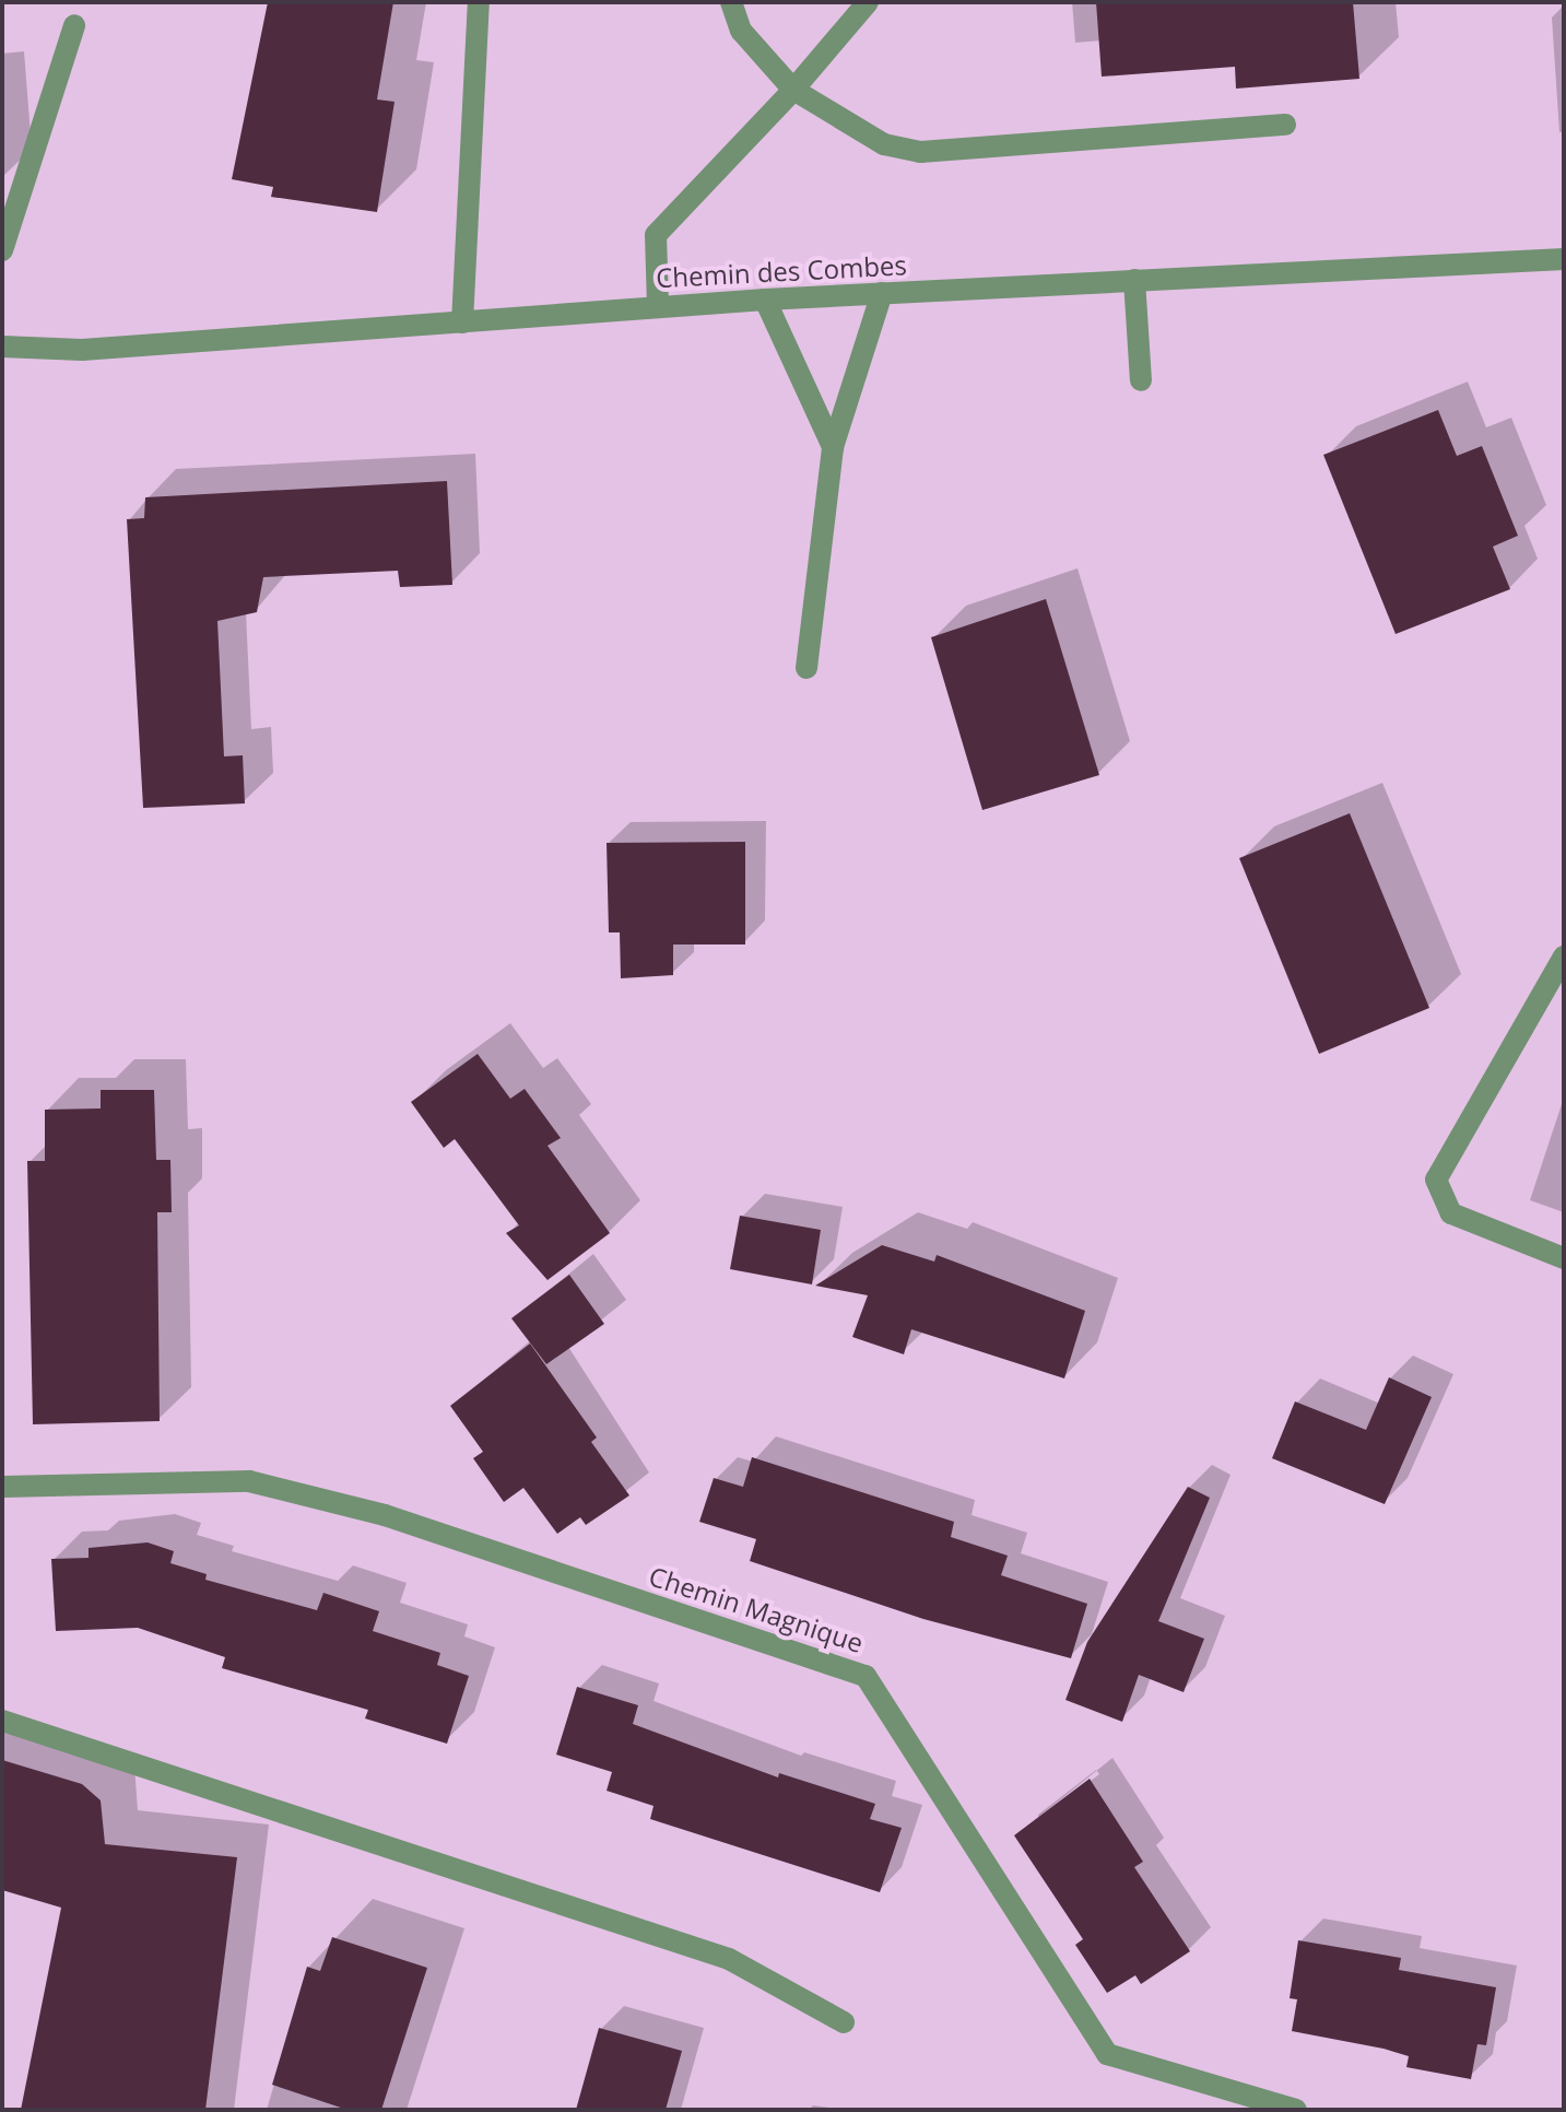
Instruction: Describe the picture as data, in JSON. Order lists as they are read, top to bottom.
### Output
{
  "streets": {
    "street": ["Chemin des Combes", "Chemin Magnique"]
  }
}
